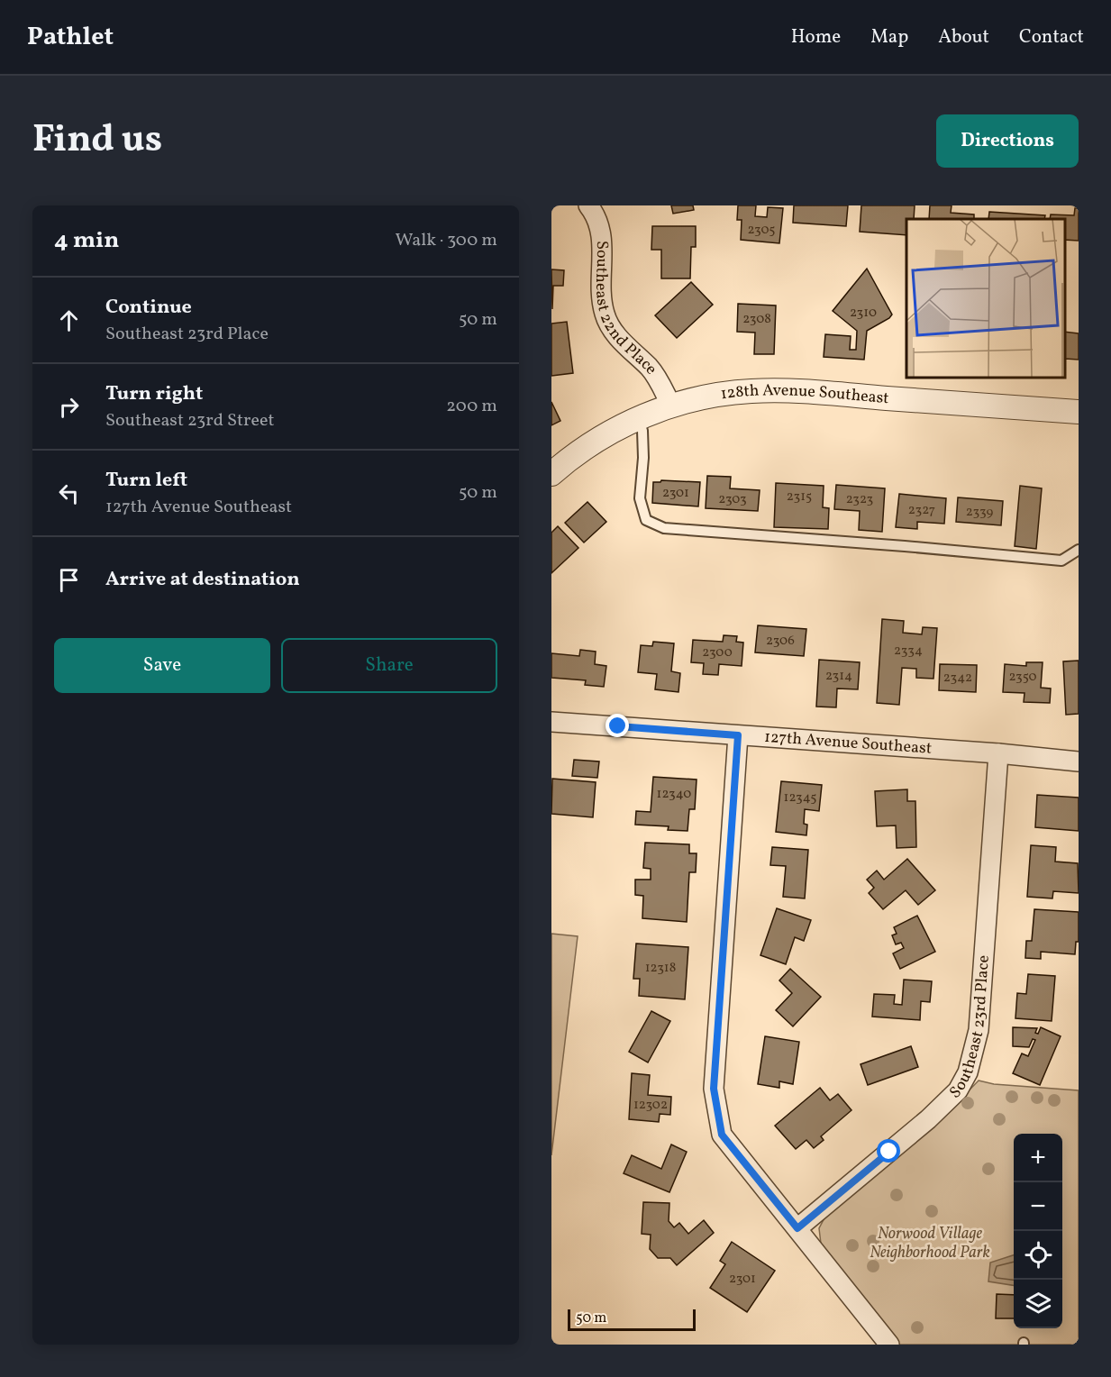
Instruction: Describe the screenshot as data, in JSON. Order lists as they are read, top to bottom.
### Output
{
  "streets": {
    "street": [
      "Southeast 22nd Place",
      "128th Avenue Southeast",
      "127th Avenue Southeast",
      "Southeast 23rd Place"
    ]
  },
  "crossings": [
    ["Southeast 22nd Place", "128th Avenue Southeast"],
    ["127th Avenue Southeast", "Southeast 23rd Place"]
  ],
  "parks": ["Norwood Village Neighborhood Park"],
  "house_numbers": [
    "2305",
    "2310",
    "2308",
    "2301",
    "2315",
    "2303",
    "2323",
    "2327",
    "2339",
    "2306",
    "2334",
    "2300",
    "2314",
    "2350",
    "2342",
    "12340",
    "12345",
    "12318",
    "12302",
    "2301"
  ],
  "scale_bar": "50 m",
  "page": {
    "header": "Pathlet",
    "nav": [
      "Home",
      "Map",
      "About",
      "Contact"
    ],
    "title": "Find us",
    "buttons": [
      "Directions",
      ["Save", "Share"]
    ],
    "heading": ["4 min", "Walk · 300 m"],
    "list": [
      ["Continue", "Southeast 23rd Place", "50 m"],
      ["Turn right", "Southeast 23rd Street", "200 m"],
      ["Turn left", "127th Avenue Southeast", "50 m"],
      "Arrive at destination"
    ],
    "map_buttons": ["+", "−"],
    "scale": "50 m"
  }
}
